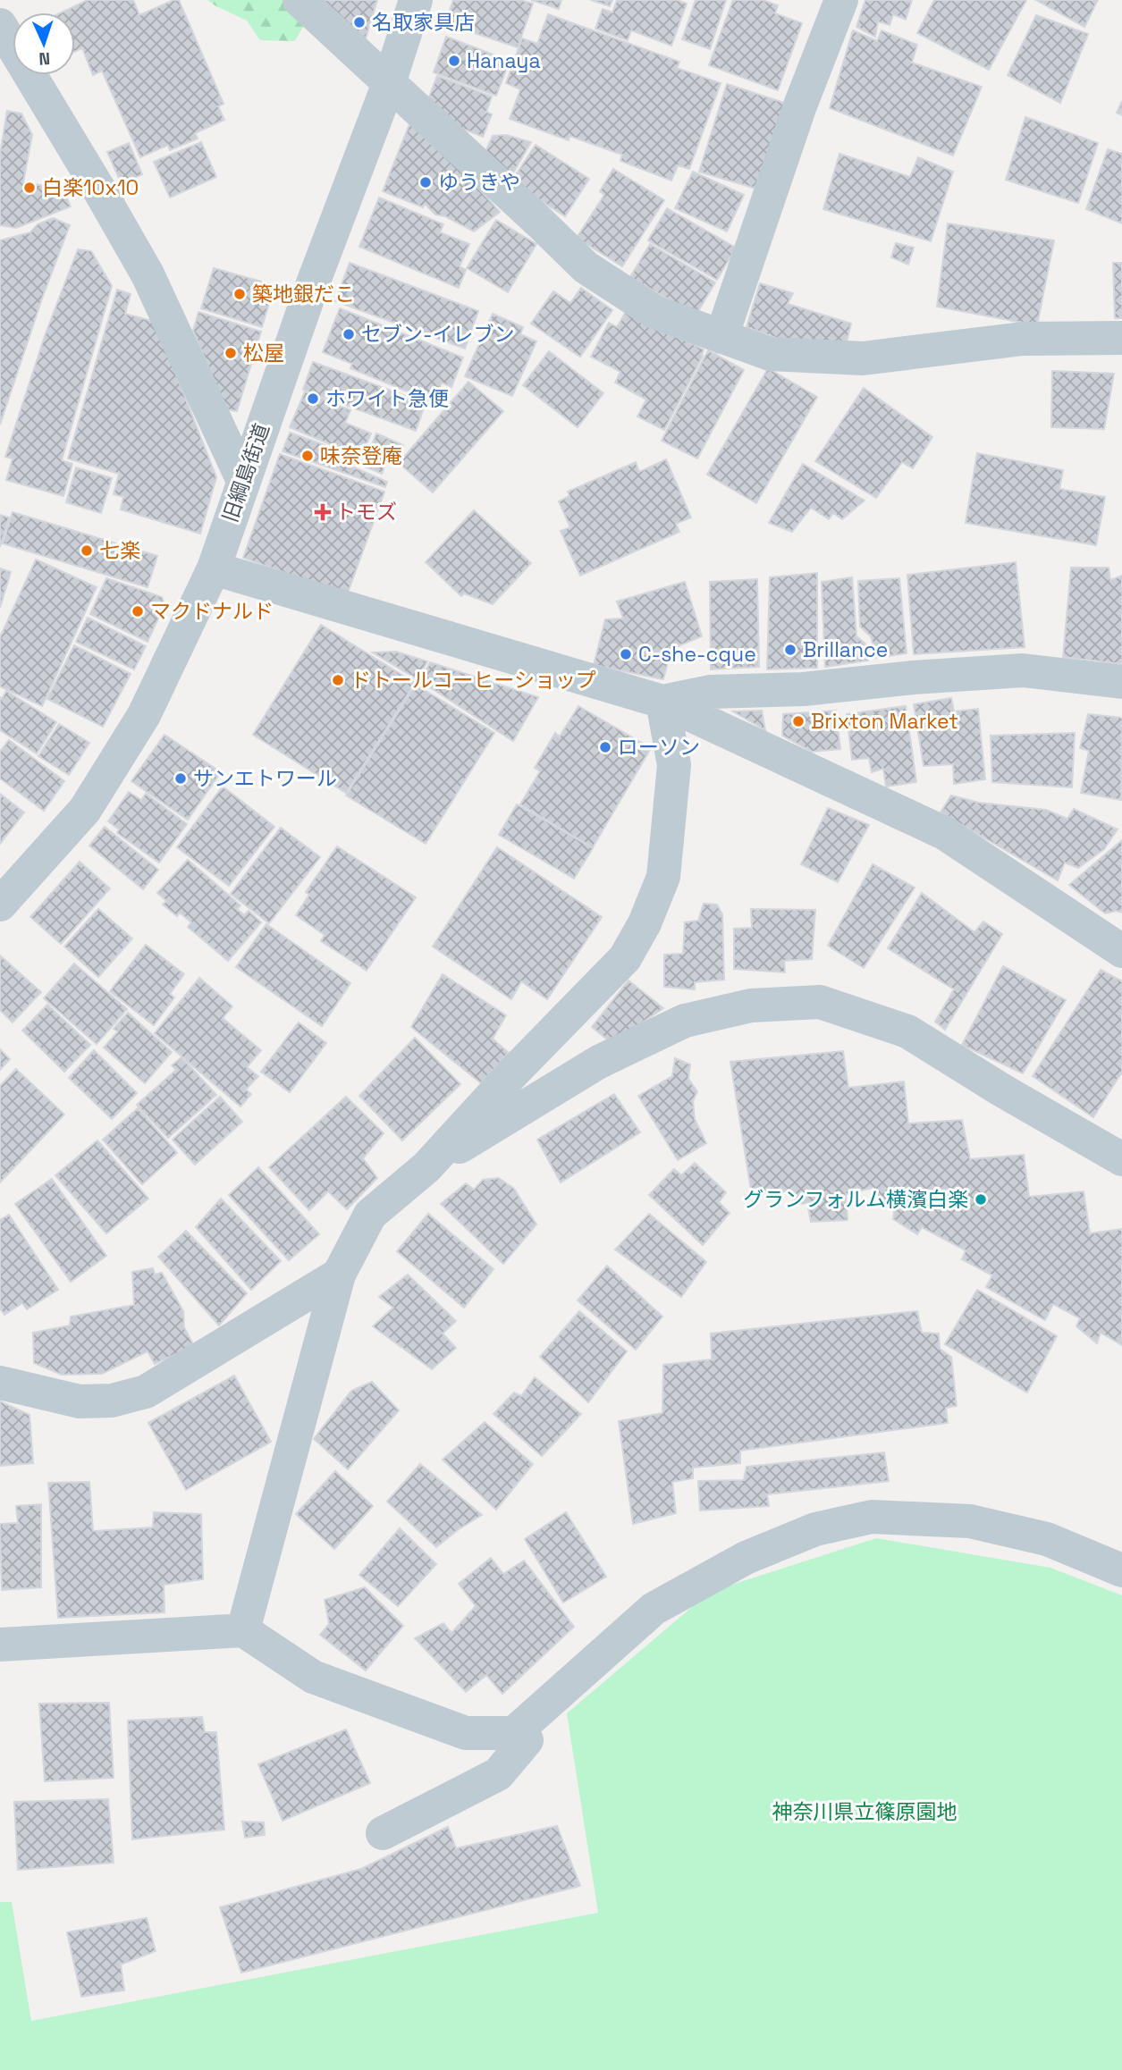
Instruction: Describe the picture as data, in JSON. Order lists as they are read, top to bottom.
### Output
{
  "streets": {
    "street": ["旧綱島街道"]
  },
  "parks": ["神奈川県立篠原園地"],
  "places": {
    "other": [
      "名取家具店",
      "Hanaya",
      "ゆうきや",
      "白楽10x10",
      "築地銀だこ",
      "セブン-イレブン",
      "松屋",
      "ホワイト急便",
      "味奈登庵",
      "七楽",
      "マクドナルド",
      "Brillance",
      "C-she-cque",
      "ドトールコーヒーショップ",
      "Brixton Market",
      "ローソン",
      "サンエトワール",
      "グランフォルム横濱白楽"
    ],
    "health": ["トモズ"]
  },
  "north": "bottom"
}
